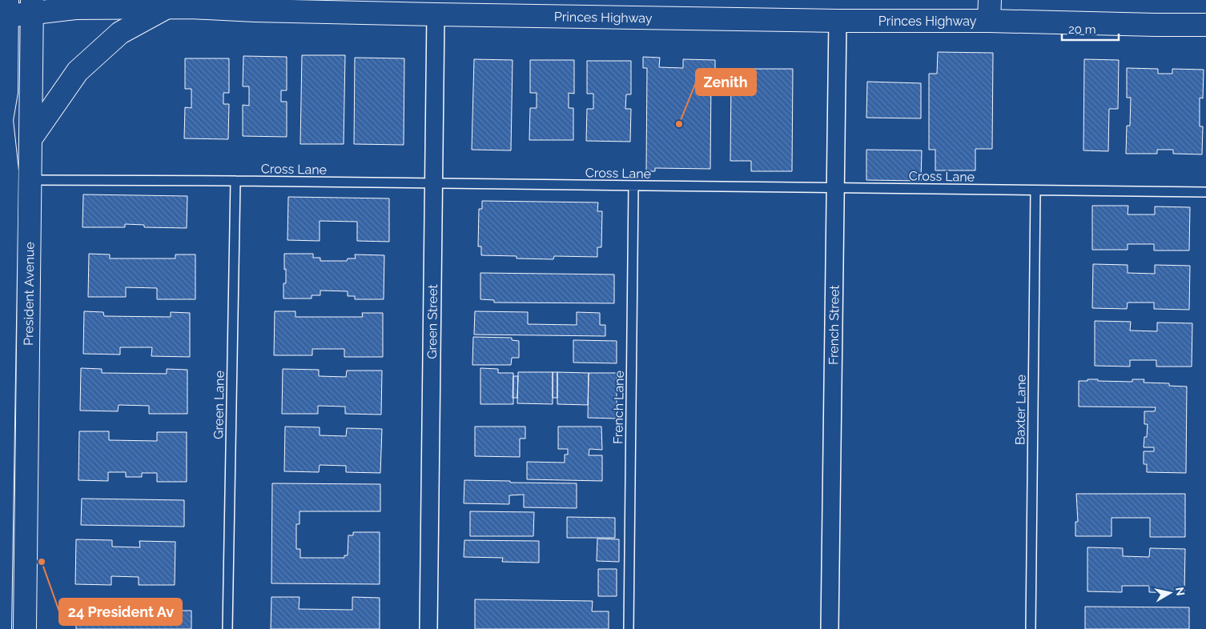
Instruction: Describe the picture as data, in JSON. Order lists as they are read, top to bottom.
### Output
{
  "streets": {
    "highway": ["Princes Highway", "President Avenue"],
    "street": ["Green Street", "French Street"],
    "lane": [
      "Cross Lane",
      "Green Lane",
      "French Lane",
      "Baxter Lane"
    ]
  },
  "crossings": [
    ["Princes Highway", "President Avenue"],
    ["Princes Highway", "Green Street"],
    ["Princes Highway", "French Street"],
    ["Cross Lane", "President Avenue"],
    ["Cross Lane", "Green Street"],
    ["Cross Lane", "French Street"],
    ["Cross Lane", "Green Lane"],
    ["Cross Lane", "French Lane"],
    ["Cross Lane", "Baxter Lane"]
  ],
  "places": ["Zenith", "24 President Av"],
  "scale_bar": "20 m",
  "north": "right"
}
